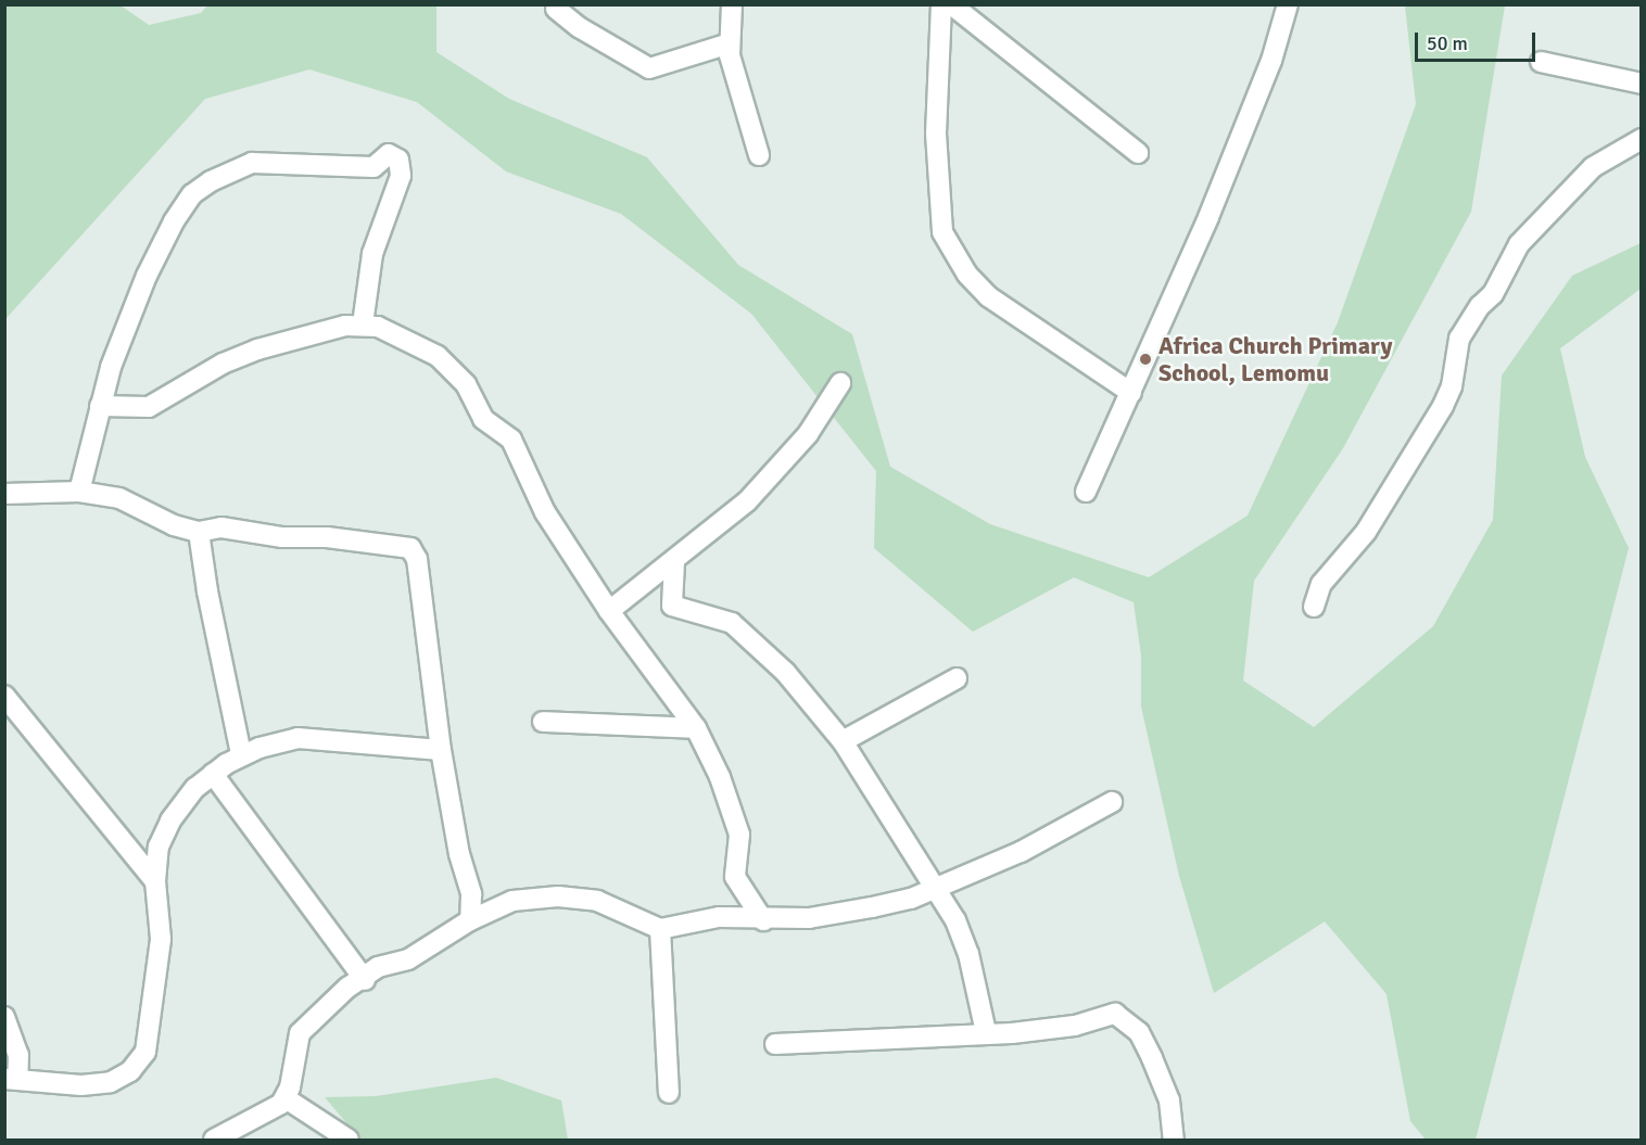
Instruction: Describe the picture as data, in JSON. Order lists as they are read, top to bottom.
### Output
{
  "places": ["Africa Church Primary School, Lemomu"],
  "scale_bar": "50 m"
}
